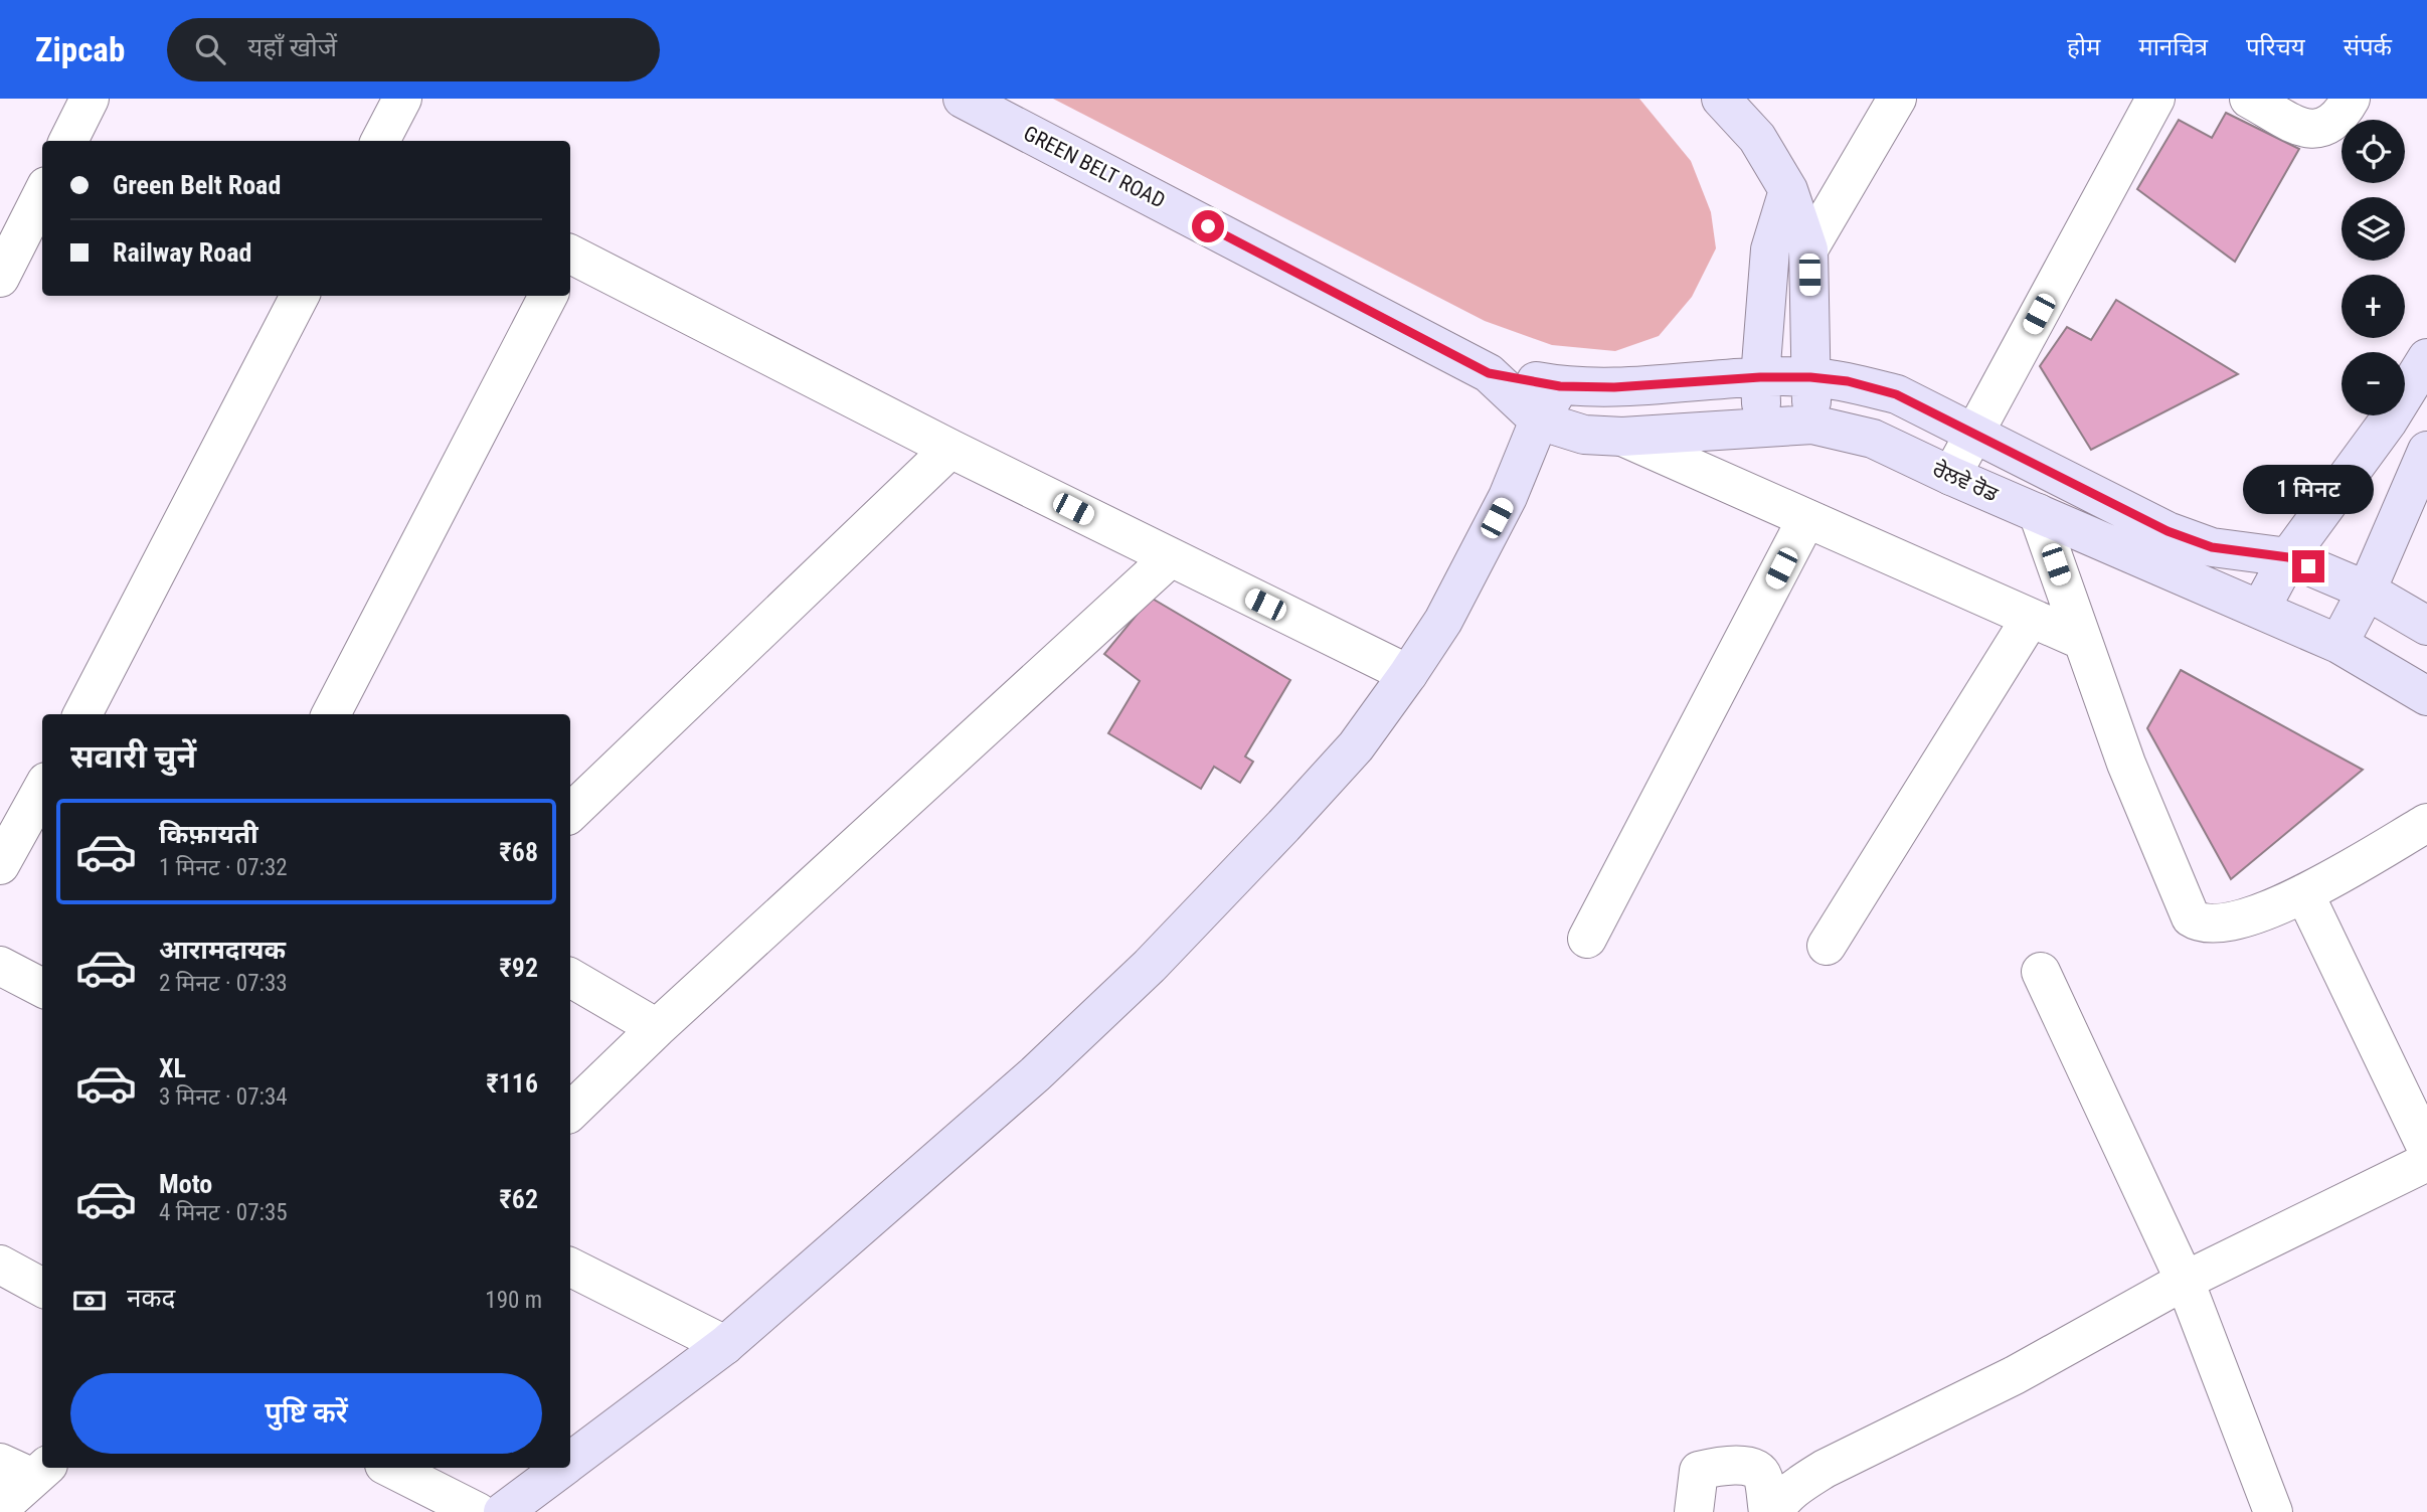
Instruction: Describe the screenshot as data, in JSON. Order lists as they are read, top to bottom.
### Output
{
  "streets": {
    "main road": ["GREEN BELT ROAD", "ਰੇਲਵੇ ਰੋਡ"]
  },
  "crossings": [
    ["GREEN BELT ROAD", "ਰੇਲਵੇ ਰੋਡ"]
  ],
  "page": {
    "header": "Zipcab",
    "search": "यहाँ खोजें",
    "nav": [
      "होम",
      "मानचित्र",
      "परिचय",
      "संपर्क"
    ],
    "map_buttons": ["+", "−"],
    "banner": ["Green Belt Road", "Railway Road"],
    "bubble": "1 मिनट",
    "heading": "सवारी चुनें",
    "list": [
      {
        "name": "किफ़ायती",
        "note": "1 मिनट · 07:32",
        "value": "₹68"
      },
      {
        "name": "आरामदायक",
        "note": "2 मिनट · 07:33",
        "value": "₹92"
      },
      {
        "name": "XL",
        "note": "3 मिनट · 07:34",
        "value": "₹116"
      },
      {
        "name": "Moto",
        "note": "4 मिनट · 07:35",
        "value": "₹62"
      }
    ],
    "pay": ["नकद", "190 m"],
    "buttons": "पुष्टि करें"
  }
}
